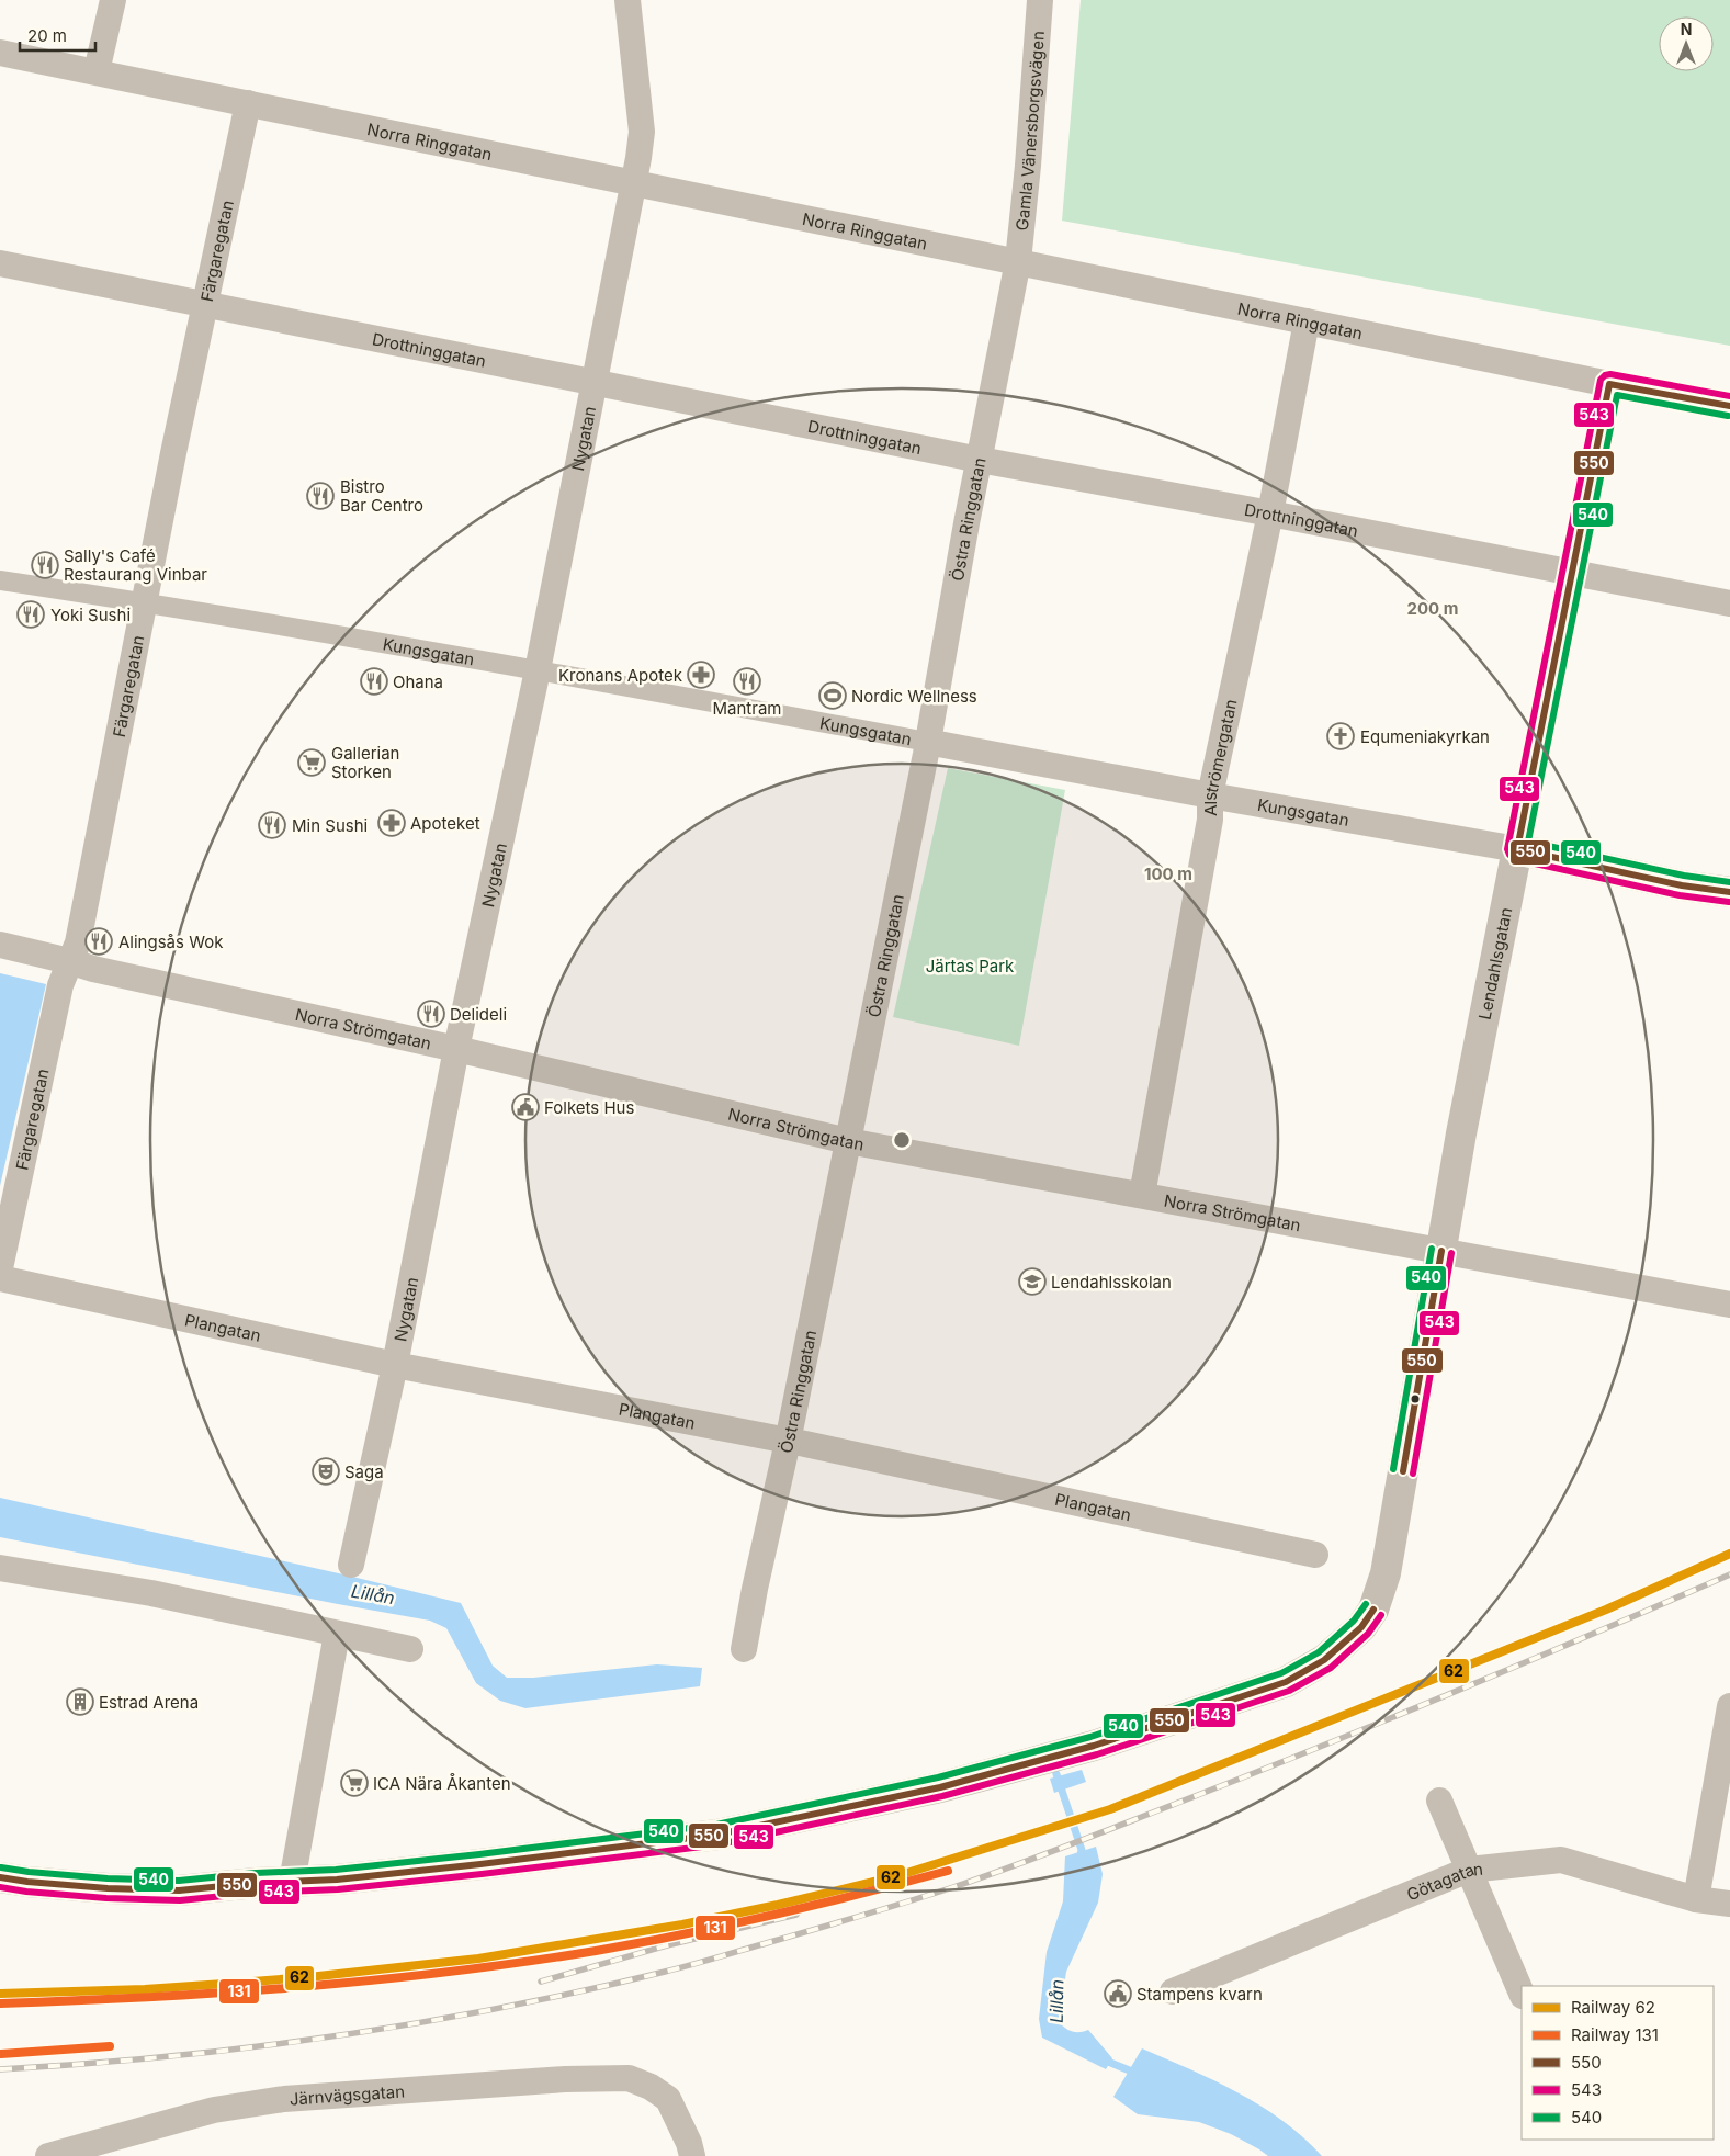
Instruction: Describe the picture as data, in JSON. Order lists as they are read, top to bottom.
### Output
{
  "streets": {
    "street": [
      "Gamla Vänersborgsvägen",
      "Norra Ringgatan",
      "Färgaregatan",
      "Drottninggatan",
      "Nygatan",
      "Östra Ringgatan",
      "Kungsgatan",
      "Alströmergatan",
      "Lendahlsgatan",
      "Norra Strömgatan",
      "Plangatan",
      "Götagatan",
      "Järnvägsgatan"
    ]
  },
  "crossings": [
    ["Gamla Vänersborgsvägen", "Norra Ringgatan"],
    ["Gamla Vänersborgsvägen", "Östra Ringgatan"],
    ["Norra Ringgatan", "Färgaregatan"],
    ["Norra Ringgatan", "Nygatan"],
    ["Norra Ringgatan", "Östra Ringgatan"],
    ["Norra Ringgatan", "Alströmergatan"],
    ["Norra Ringgatan", "Lendahlsgatan"],
    ["Färgaregatan", "Drottninggatan"],
    ["Färgaregatan", "Kungsgatan"],
    ["Färgaregatan", "Norra Strömgatan"],
    ["Drottninggatan", "Nygatan"],
    ["Drottninggatan", "Östra Ringgatan"],
    ["Drottninggatan", "Alströmergatan"],
    ["Drottninggatan", "Lendahlsgatan"],
    ["Nygatan", "Kungsgatan"],
    ["Nygatan", "Norra Strömgatan"],
    ["Nygatan", "Plangatan"],
    ["Östra Ringgatan", "Kungsgatan"],
    ["Östra Ringgatan", "Norra Strömgatan"],
    ["Östra Ringgatan", "Plangatan"],
    ["Kungsgatan", "Alströmergatan"],
    ["Kungsgatan", "Lendahlsgatan"],
    ["Alströmergatan", "Norra Strömgatan"],
    ["Lendahlsgatan", "Norra Strömgatan"]
  ],
  "water": ["Lillån"],
  "parks": ["Järtas Park"],
  "places": {
    "restaurant": [
      "Bistro Bar Centro",
      "Sally's Café Restaurang Vinbar",
      "Yoki Sushi",
      "Ohana",
      "Mantram",
      "Min Sushi",
      "Alingsås Wok",
      "Delideli"
    ],
    "pharmacy": ["Kronans Apotek", "Apoteket"],
    "sports": ["Nordic Wellness"],
    "church": ["Equmeniakyrkan"],
    "supermarket": ["Gallerian Storken", "ICA Nära Åkanten"],
    "public building": ["Folkets Hus", "Stampens kvarn"],
    "school or university": ["Lendahlsskolan"],
    "theatre": ["Saga"],
    "building": ["Estrad Arena"]
  },
  "lines": [
    "transit line 543",
    "transit line 550",
    "transit line 540",
    "rail line 62",
    "rail line 131"
  ],
  "legend": [
    "Railway 62",
    "Railway 131",
    "550",
    "543",
    "540"
  ],
  "scale_bar": "20 m",
  "north": "top",
  "rings": ["200 m", "100 m"]
}
